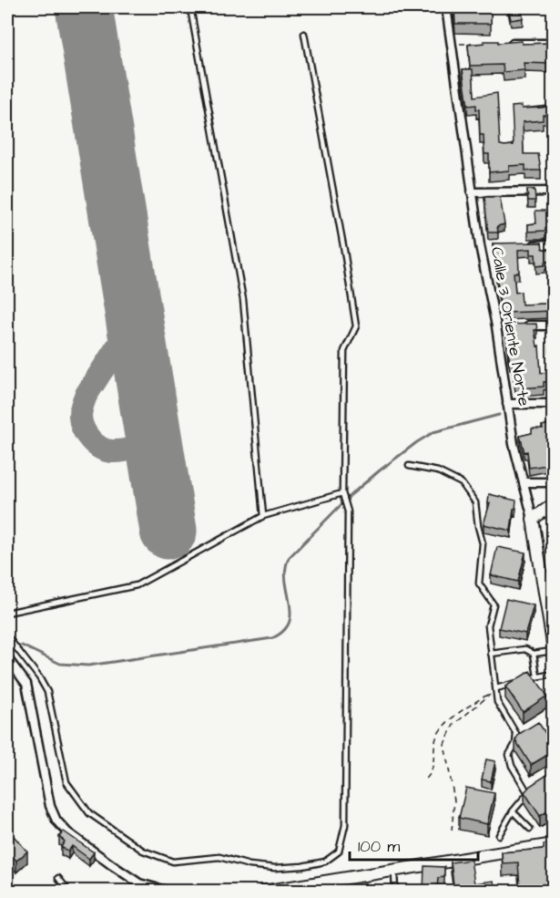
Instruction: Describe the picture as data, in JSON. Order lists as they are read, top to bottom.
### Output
{
  "streets": {
    "street": ["Calle 3 Oriente Norte"]
  },
  "scale_bar": "100 m"
}
